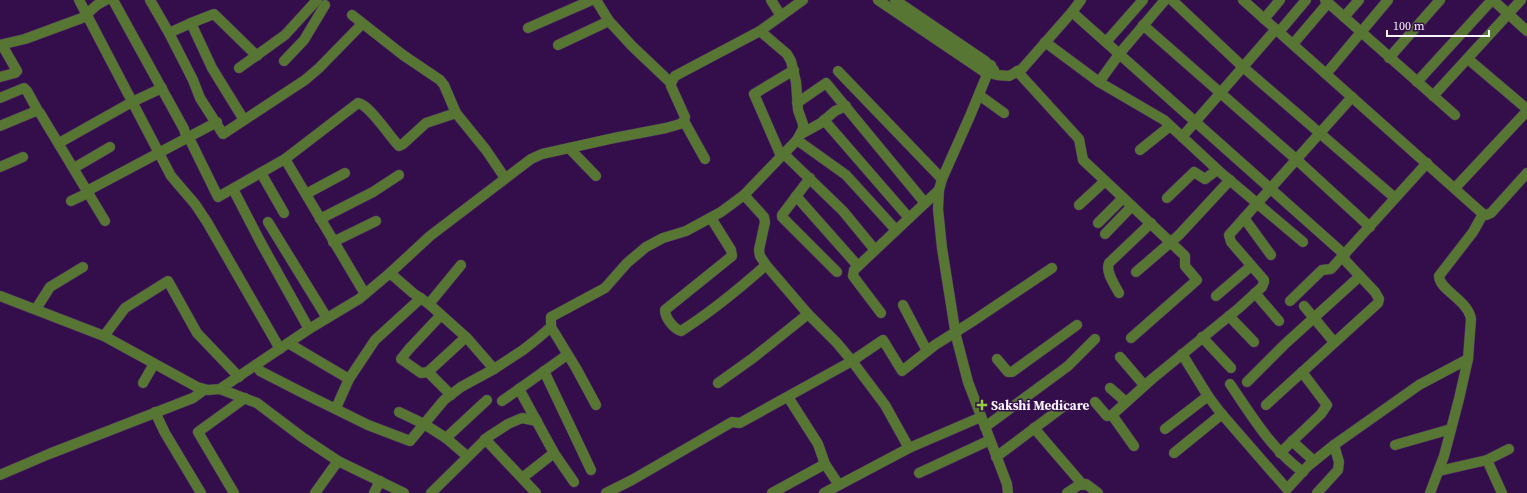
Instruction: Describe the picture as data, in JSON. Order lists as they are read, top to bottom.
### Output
{
  "places": {
    "health": ["Sakshi Medicare"]
  },
  "scale_bar": "100 m"
}
